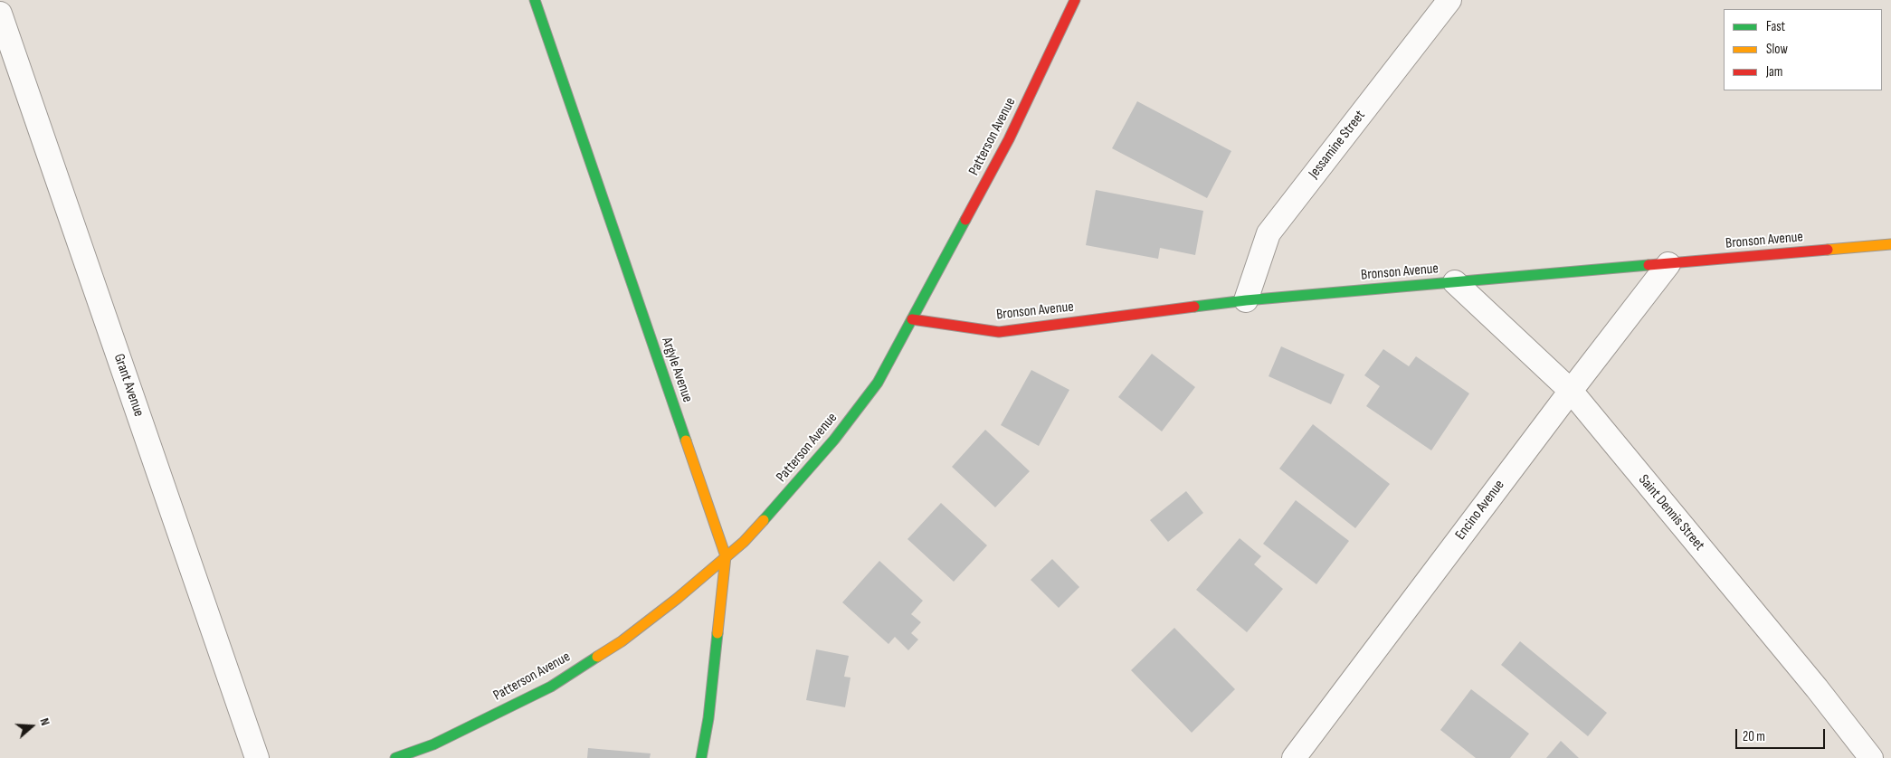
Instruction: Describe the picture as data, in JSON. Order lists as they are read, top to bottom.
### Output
{
  "streets": {
    "street": [
      "Patterson Avenue",
      "Jessamine Street",
      "Bronson Avenue",
      "Argyle Avenue",
      "Grant Avenue",
      "Encino Avenue",
      "Saint Dennis Street"
    ]
  },
  "crossings": [
    ["Patterson Avenue", "Bronson Avenue"],
    ["Patterson Avenue", "Argyle Avenue"],
    ["Jessamine Street", "Bronson Avenue"],
    ["Bronson Avenue", "Encino Avenue"],
    ["Bronson Avenue", "Saint Dennis Street"],
    ["Encino Avenue", "Saint Dennis Street"]
  ],
  "legend": ["Fast", "Slow", "Jam"],
  "scale_bar": "20 m",
  "north": "right"
}
